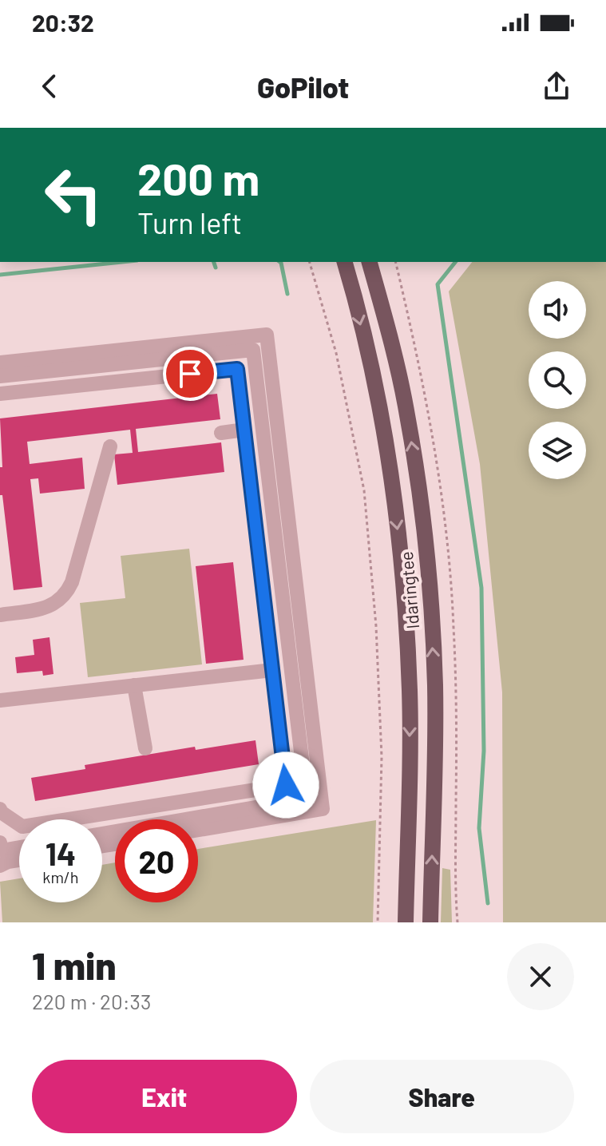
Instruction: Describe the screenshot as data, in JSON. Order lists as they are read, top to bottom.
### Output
{
  "streets": {
    "main road": ["Idaringtee"]
  },
  "page": {
    "status": "20:32",
    "header": "GoPilot",
    "turn": ["200 m", "Turn left"],
    "speed": "14 km/h",
    "limit": "20",
    "heading": ["1 min", "220 m · 20:33"],
    "buttons": ["Exit", "Share"]
  }
}
